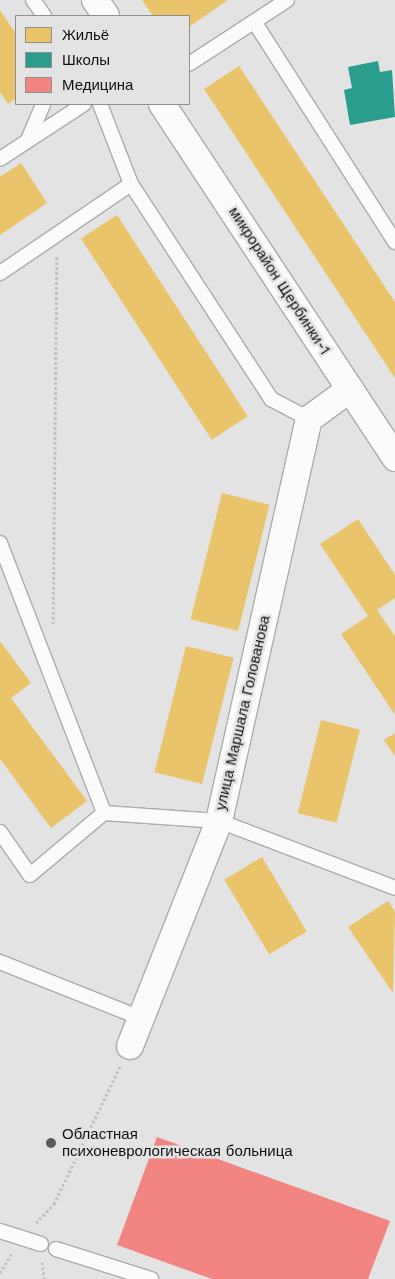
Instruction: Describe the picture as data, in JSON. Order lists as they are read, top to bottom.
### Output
{
  "streets": {
    "street": ["микрорайон Щербинки-1", "улица Маршала Голованова"]
  },
  "places": ["Областная психоневрологическая больница"],
  "legend": ["Жильё", "Школы", "Медицина"]
}
